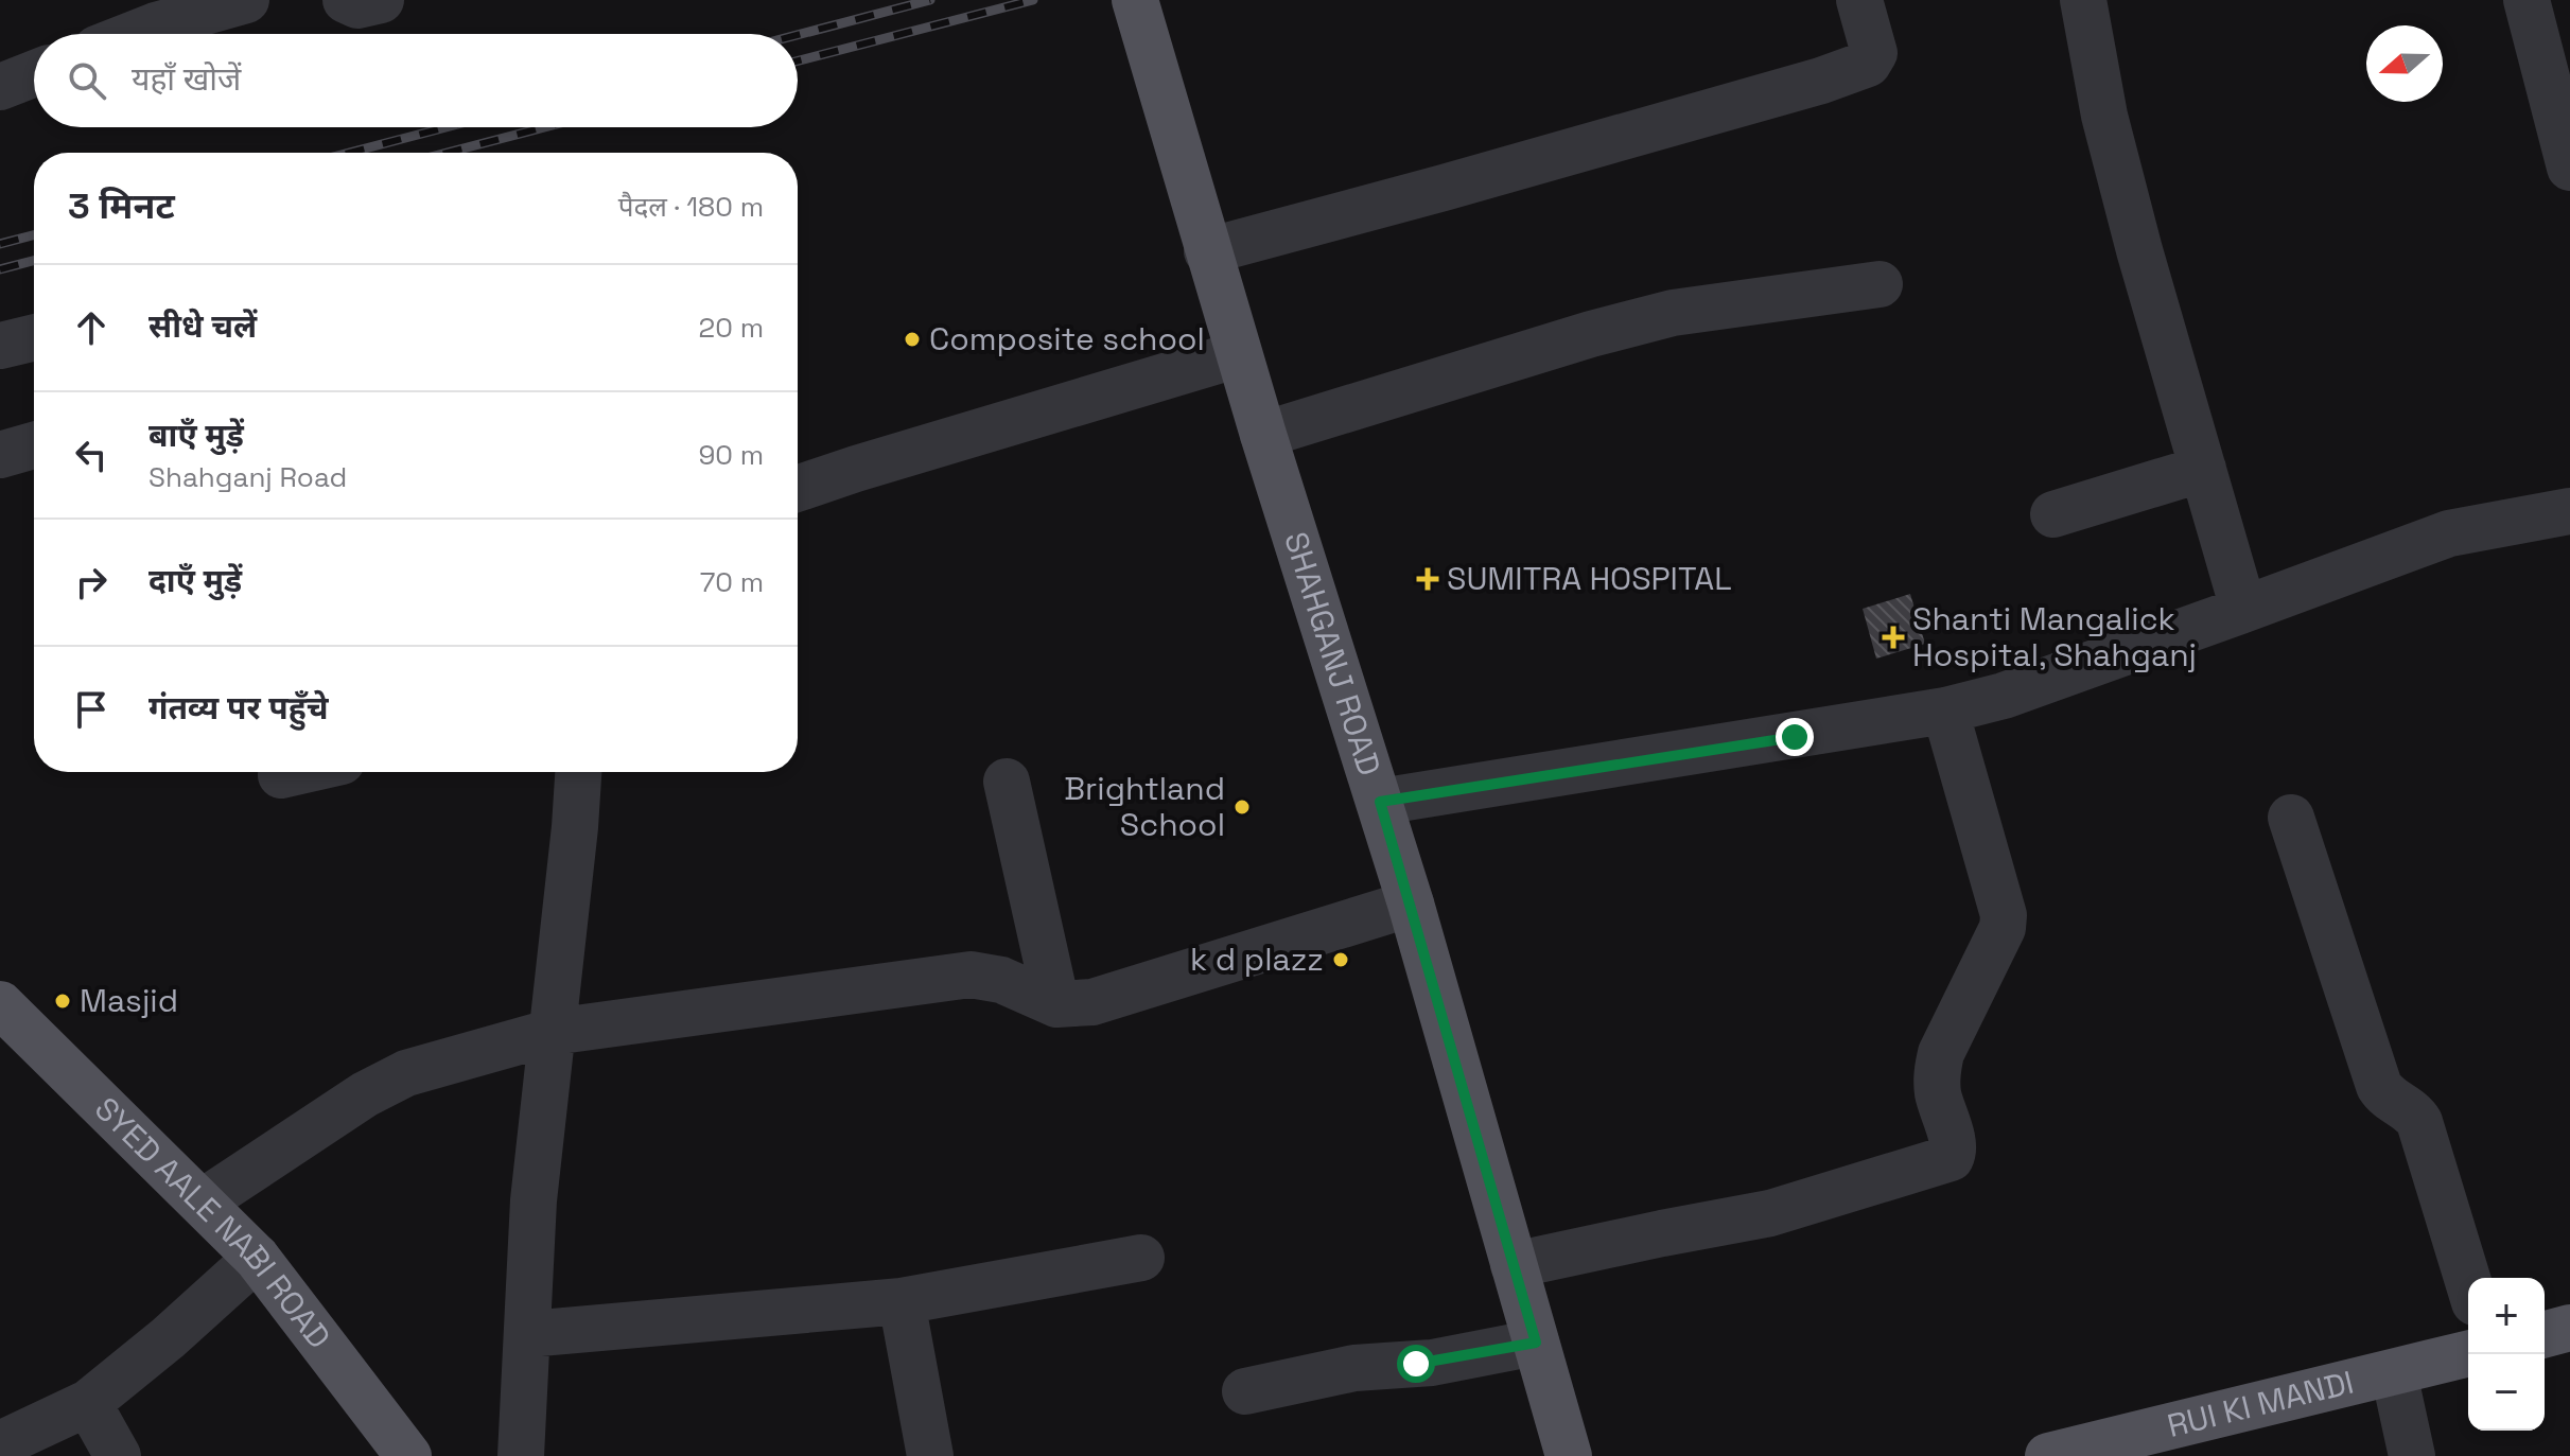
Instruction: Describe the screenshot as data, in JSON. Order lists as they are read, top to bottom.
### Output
{
  "streets": {
    "main road": ["SHAHGANJ ROAD", "SYED AALE NABI ROAD", "RUI KI MANDI"]
  },
  "places": {
    "other": [
      "Composite school",
      "Brightland School",
      "k d plazz",
      "Masjid"
    ],
    "health": ["SUMITRA HOSPITAL", "Shanti Mangalick Hospital, Shahganj"]
  },
  "north": "left",
  "page": {
    "search": "यहाँ खोजें",
    "heading": ["3 मिनट", "पैदल · 180 m"],
    "list": [
      ["सीधे चलें", "20 m"],
      ["बाएँ मुड़ें", "Shahganj Road", "90 m"],
      ["दाएँ मुड़ें", "70 m"],
      "गंतव्य पर पहुँचे"
    ],
    "map_buttons": ["+", "−"]
  }
}
